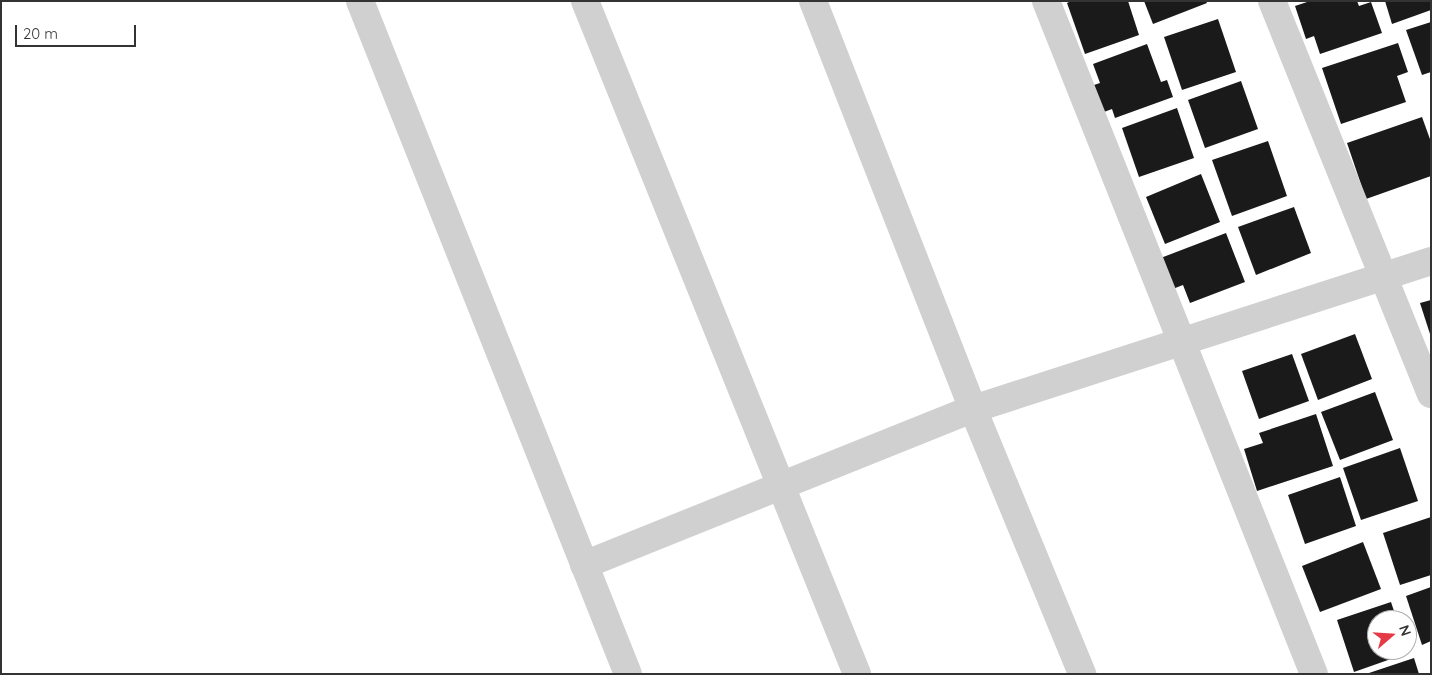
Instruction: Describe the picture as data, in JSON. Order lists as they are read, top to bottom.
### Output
{
  "scale_bar": "20 m",
  "north": "right"
}
